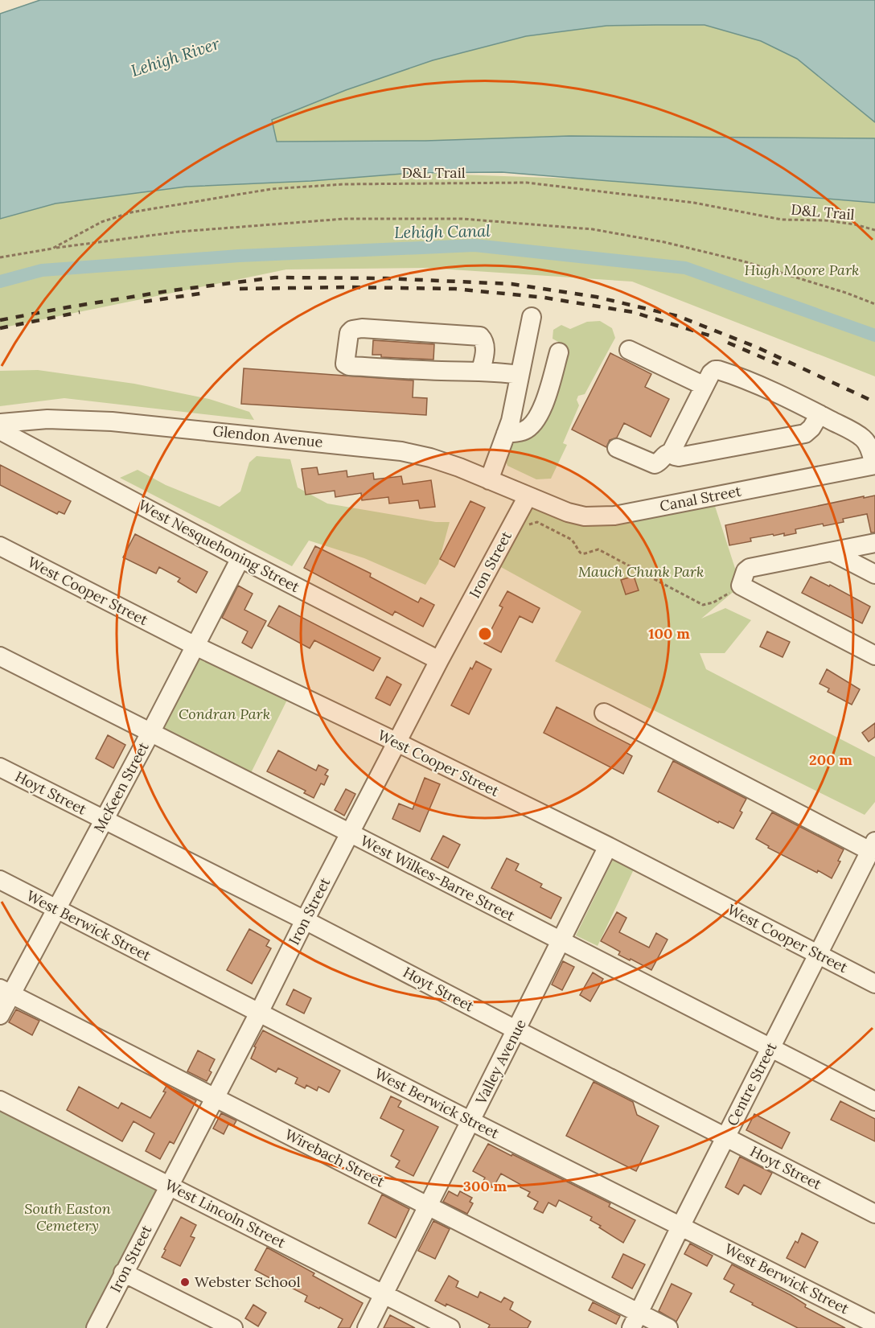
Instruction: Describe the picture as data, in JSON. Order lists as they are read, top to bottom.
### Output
{
  "streets": {
    "street": [
      "Glendon Avenue",
      "Canal Street",
      "West Nesquehoning Street",
      "Iron Street",
      "West Cooper Street",
      "McKeen Street",
      "Hoyt Street",
      "West Wilkes-Barre Street",
      "West Berwick Street",
      "Valley Avenue",
      "Centre Street",
      "Wirebach Street",
      "West Lincoln Street"
    ],
    "path": ["D&L Trail"]
  },
  "crossings": [
    ["Glendon Avenue", "Canal Street"],
    ["Glendon Avenue", "Iron Street"],
    ["Canal Street", "Iron Street"],
    ["West Nesquehoning Street", "Iron Street"],
    ["West Nesquehoning Street", "McKeen Street"],
    ["Iron Street", "West Cooper Street"],
    ["Iron Street", "Hoyt Street"],
    ["Iron Street", "West Wilkes-Barre Street"],
    ["Iron Street", "West Berwick Street"],
    ["Iron Street", "Wirebach Street"],
    ["Iron Street", "West Lincoln Street"],
    ["West Cooper Street", "McKeen Street"],
    ["West Cooper Street", "Valley Avenue"],
    ["West Cooper Street", "Centre Street"],
    ["McKeen Street", "Hoyt Street"],
    ["McKeen Street", "West Wilkes-Barre Street"],
    ["McKeen Street", "West Berwick Street"],
    ["McKeen Street", "Wirebach Street"],
    ["Hoyt Street", "Valley Avenue"],
    ["Hoyt Street", "Centre Street"],
    ["West Wilkes-Barre Street", "Valley Avenue"],
    ["West Wilkes-Barre Street", "Centre Street"],
    ["West Berwick Street", "Valley Avenue"],
    ["West Berwick Street", "Centre Street"],
    ["Valley Avenue", "Wirebach Street"],
    ["Valley Avenue", "West Lincoln Street"],
    ["Centre Street", "Wirebach Street"]
  ],
  "water": ["Lehigh River", "Lehigh Canal"],
  "parks": [
    "Hugh Moore Park",
    "Mauch Chunk Park",
    "Condran Park",
    "South Easton Cemetery"
  ],
  "places": ["Webster School"],
  "rings": ["100 m", "200 m", "300 m"]
}
